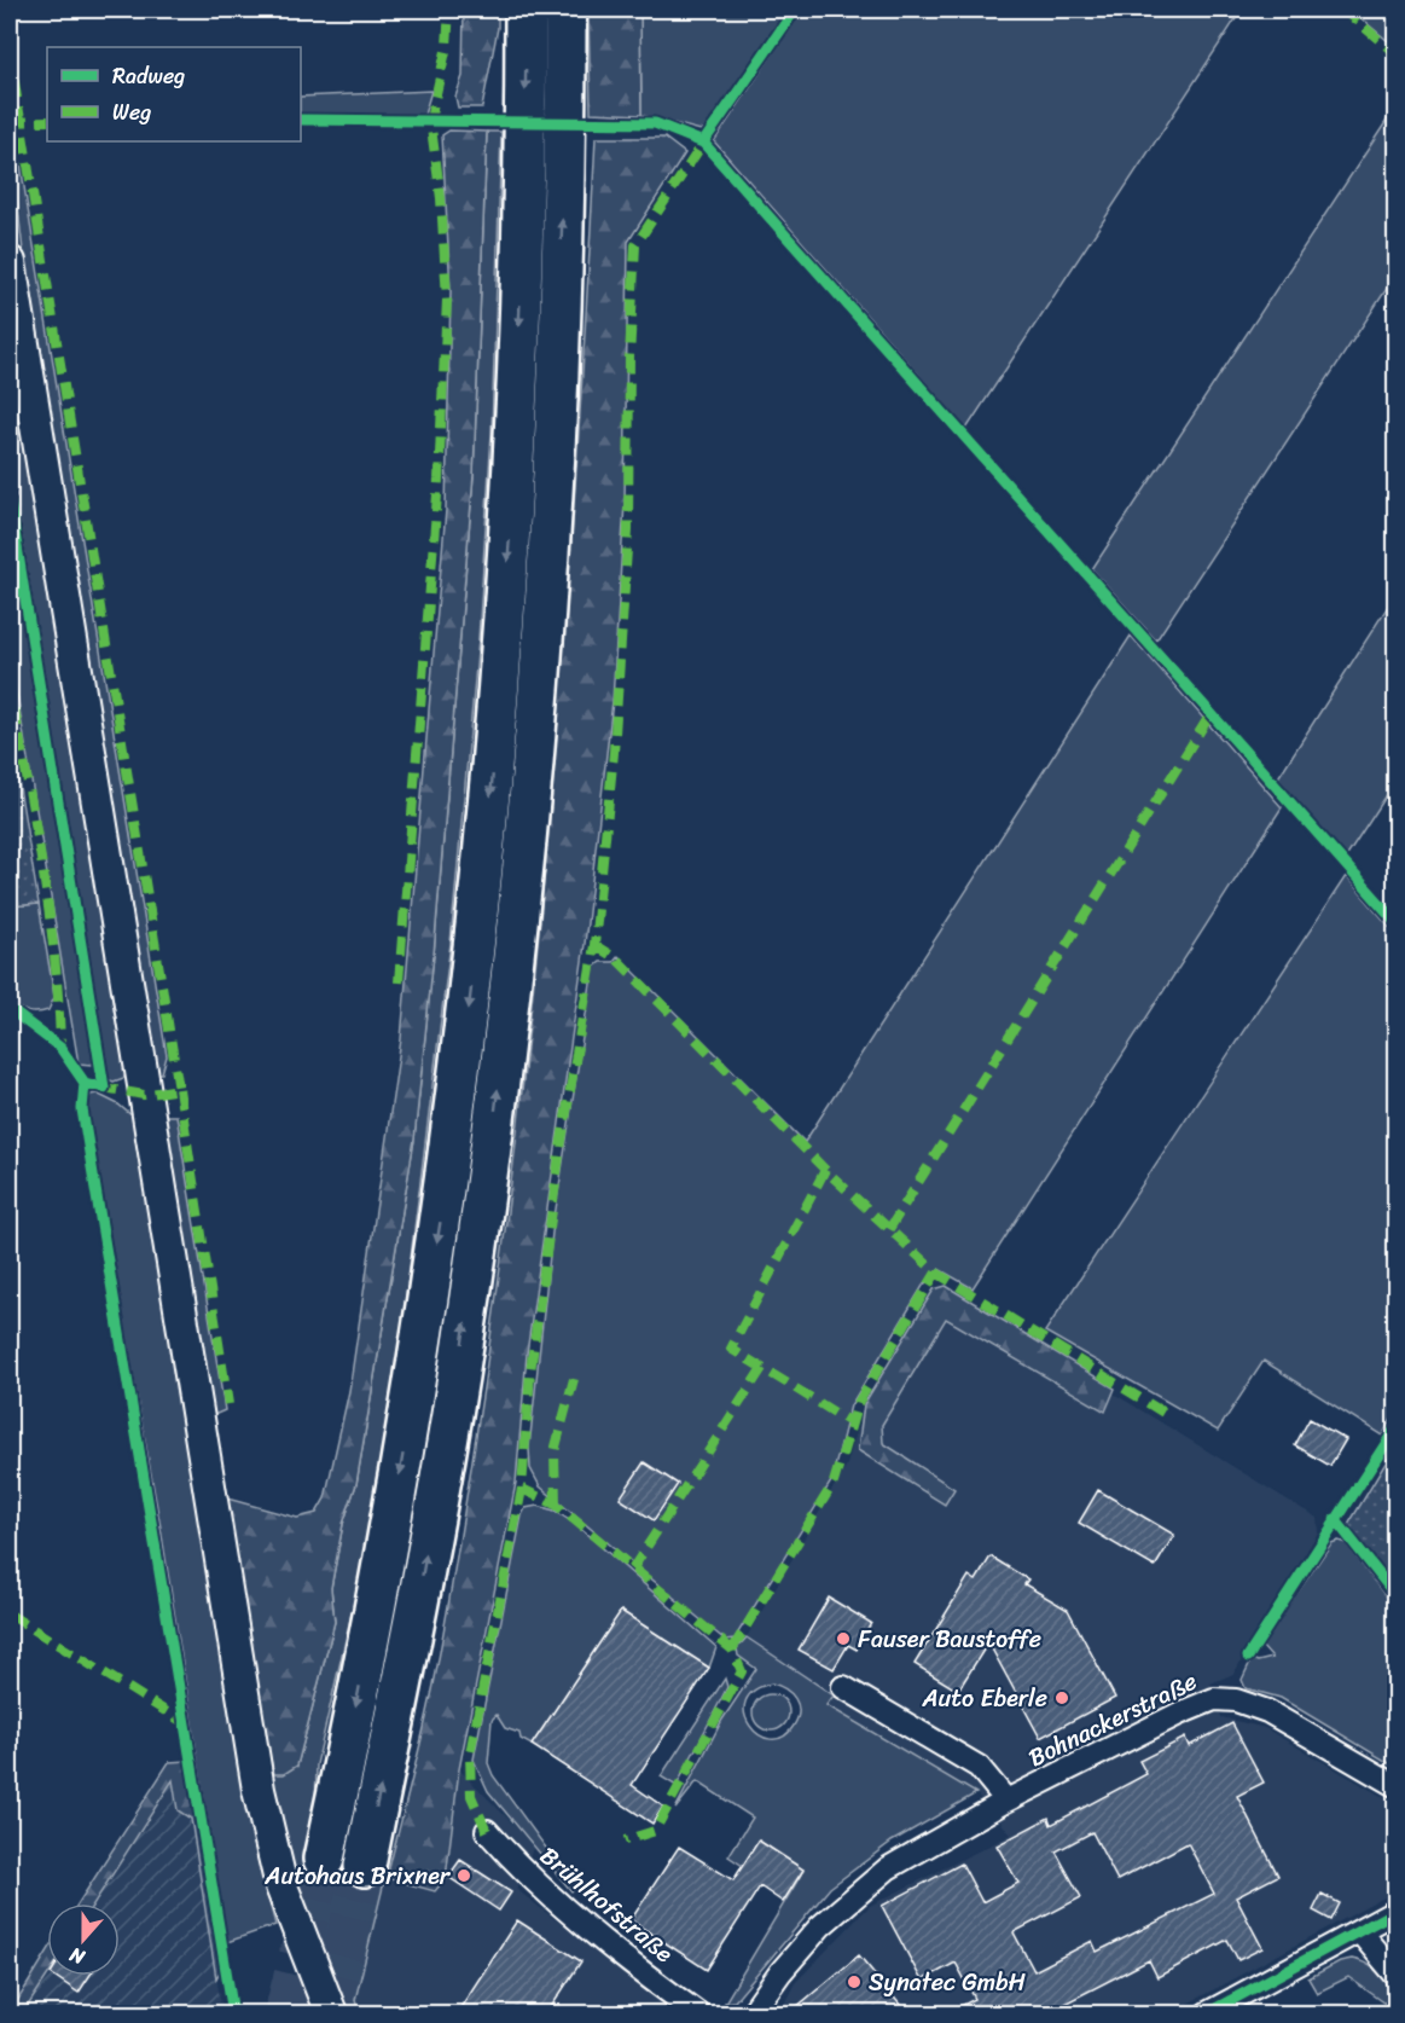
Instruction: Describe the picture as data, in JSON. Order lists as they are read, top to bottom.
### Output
{
  "streets": {
    "street": ["Bohnackerstraße", "Brühlhofstraße"]
  },
  "places": [
    "Fauser Baustoffe",
    "Auto Eberle",
    "Autohaus Brixner",
    "Synatec GmbH"
  ],
  "legend": ["Radweg", "Weg"],
  "north": "bottom"
}
